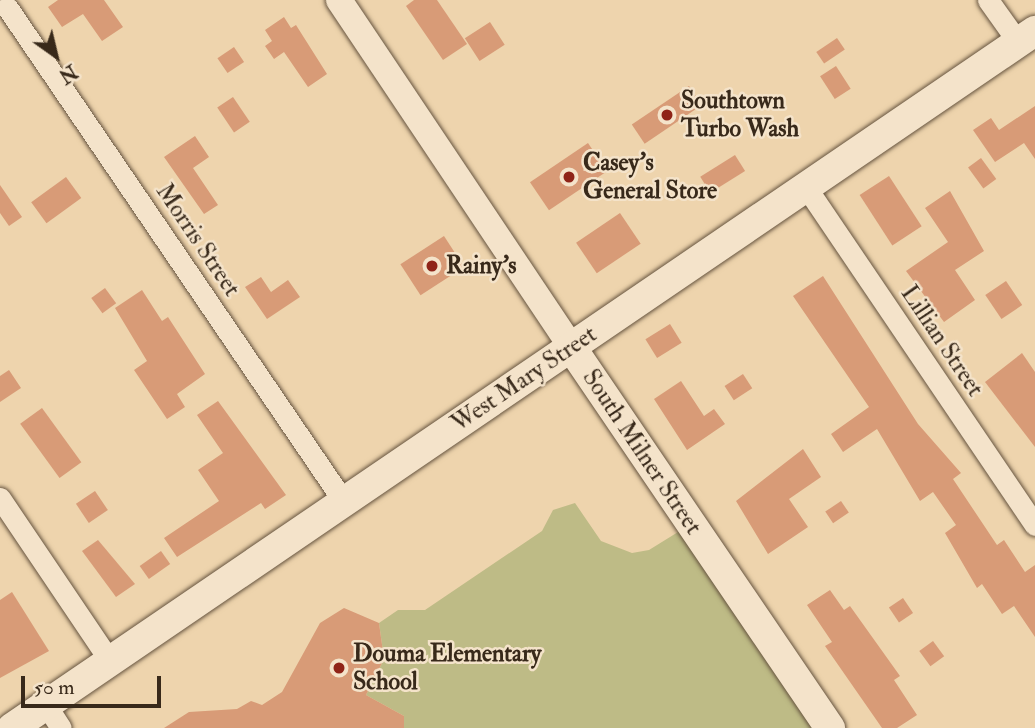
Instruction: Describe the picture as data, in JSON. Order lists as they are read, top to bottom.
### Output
{
  "streets": {
    "main road": ["West Mary Street", "South Milner Street"],
    "street": ["Morris Street", "Lillian Street"]
  },
  "crossings": [
    ["Morris Street", "West Mary Street"],
    ["Lillian Street", "West Mary Street"],
    ["West Mary Street", "South Milner Street"]
  ],
  "places": [
    "Southtown Turbo Wash",
    "Casey's General Store",
    "Rainy's",
    "Douma Elementary School"
  ],
  "scale_bar": "50 m",
  "north": "bottom right"
}
